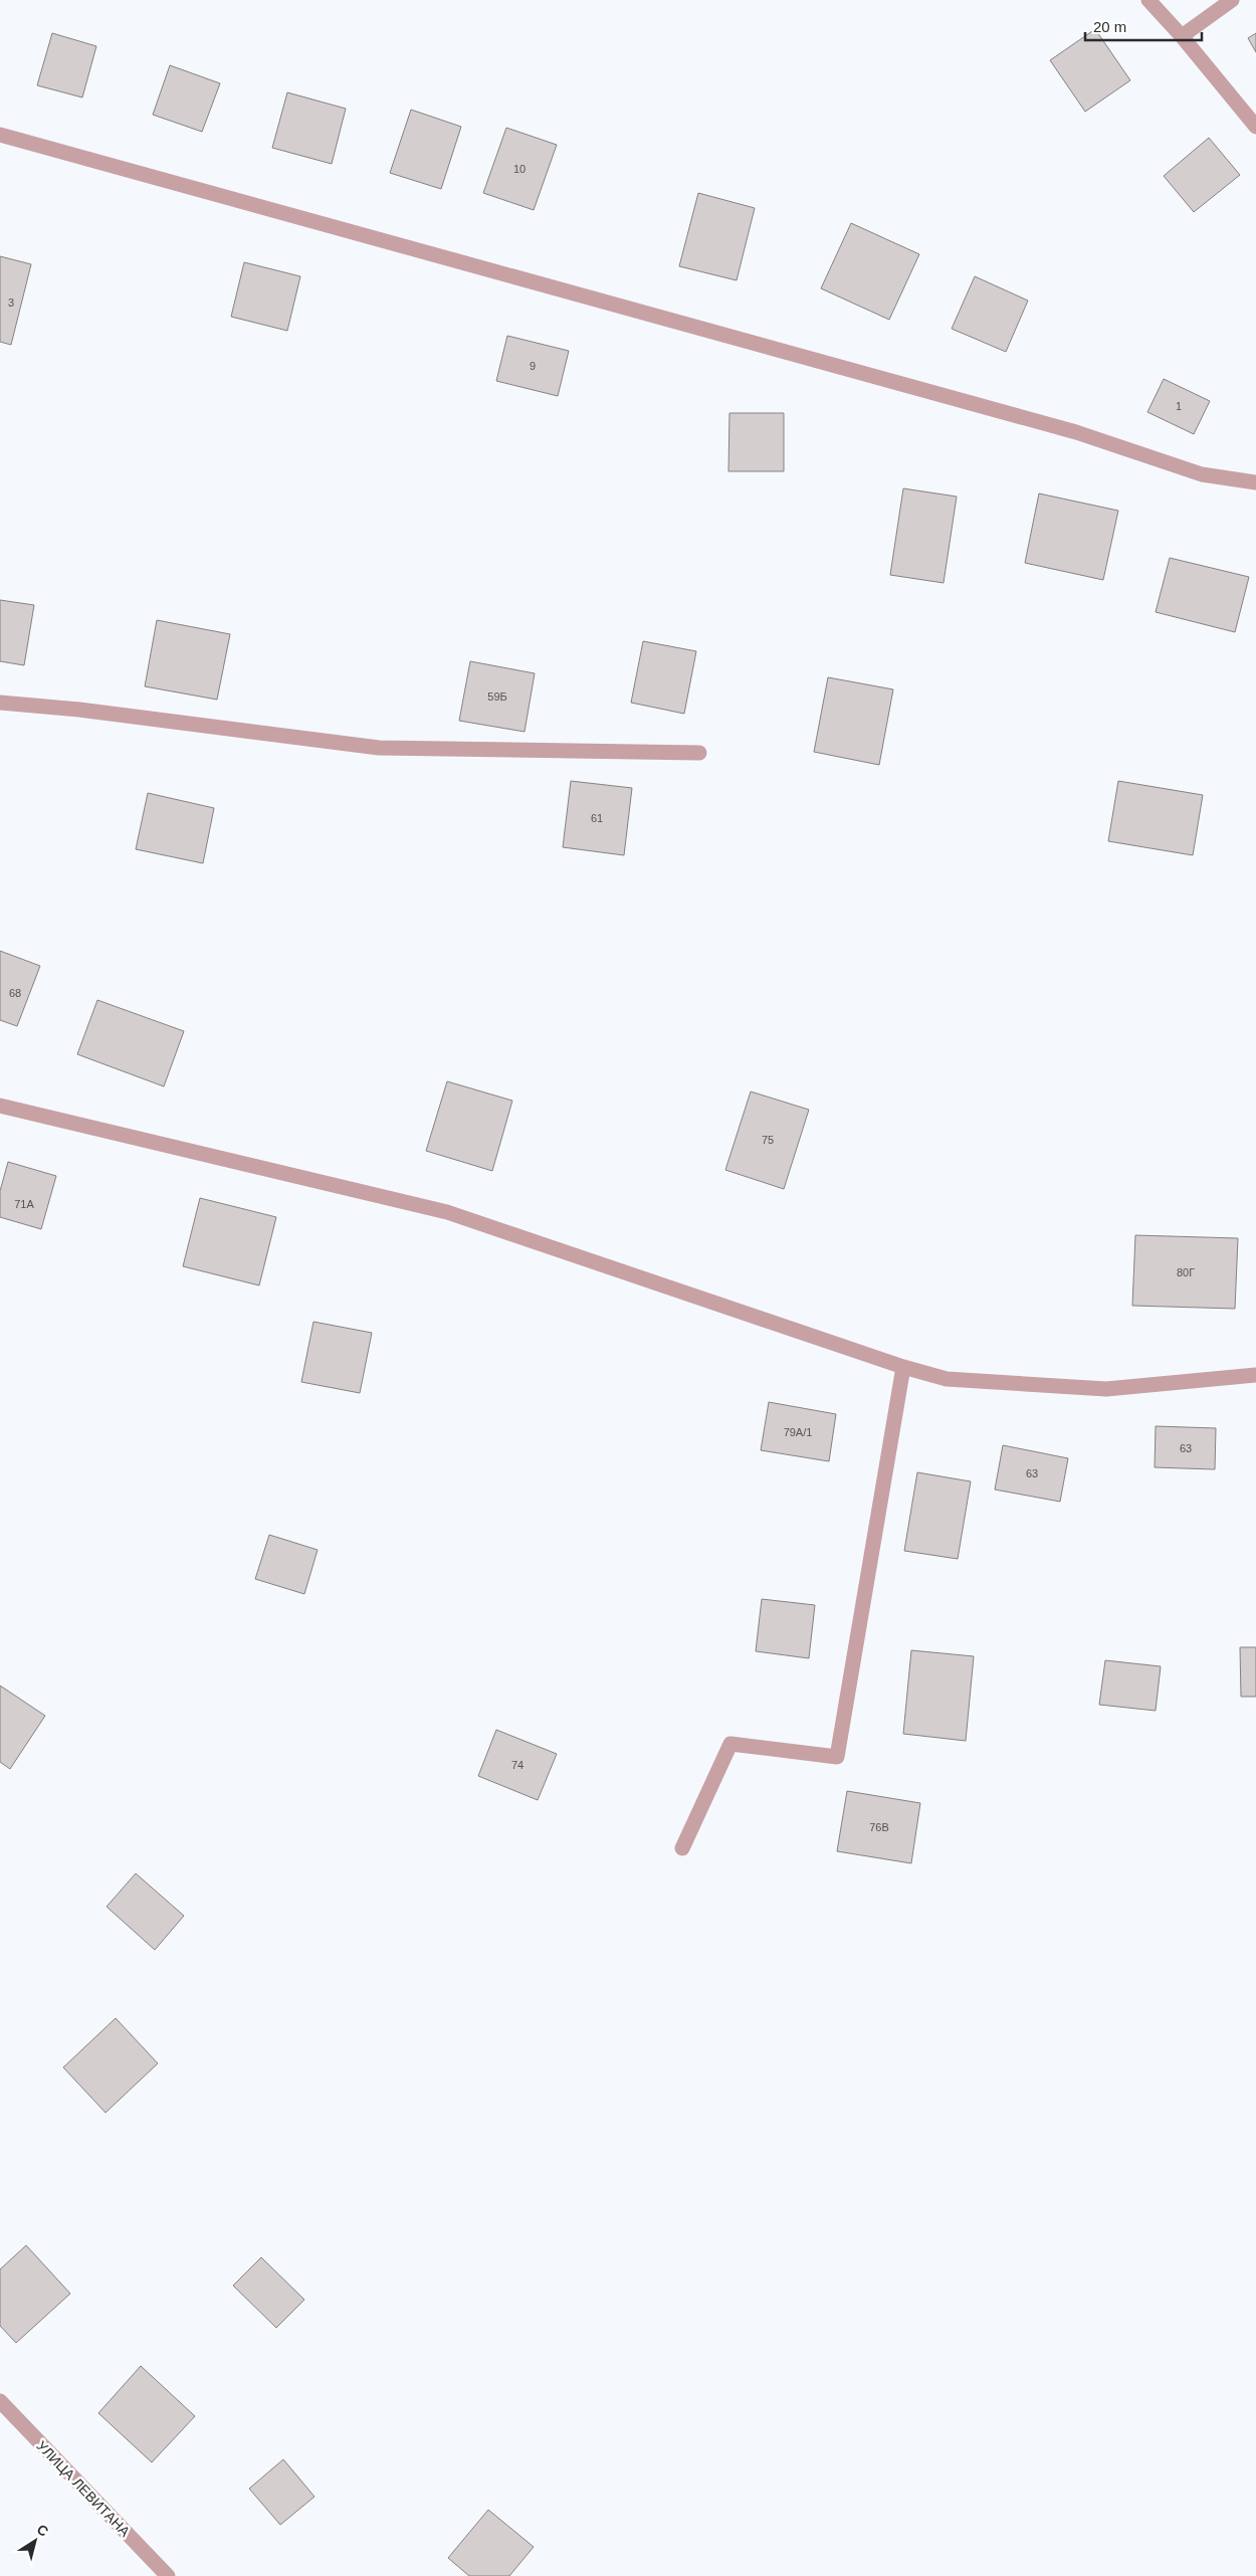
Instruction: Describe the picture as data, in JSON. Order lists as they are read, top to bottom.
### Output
{
  "streets": {
    "street": ["УЛИЦА ЛЕВИТАНА"]
  },
  "house_numbers": [
    "10",
    "3",
    "9",
    "1",
    "59Б",
    "61",
    "68",
    "75",
    "71А",
    "80Г",
    "79А/1",
    "63",
    "63",
    "74",
    "76В"
  ],
  "scale_bar": "20 m",
  "north": "top right"
}
